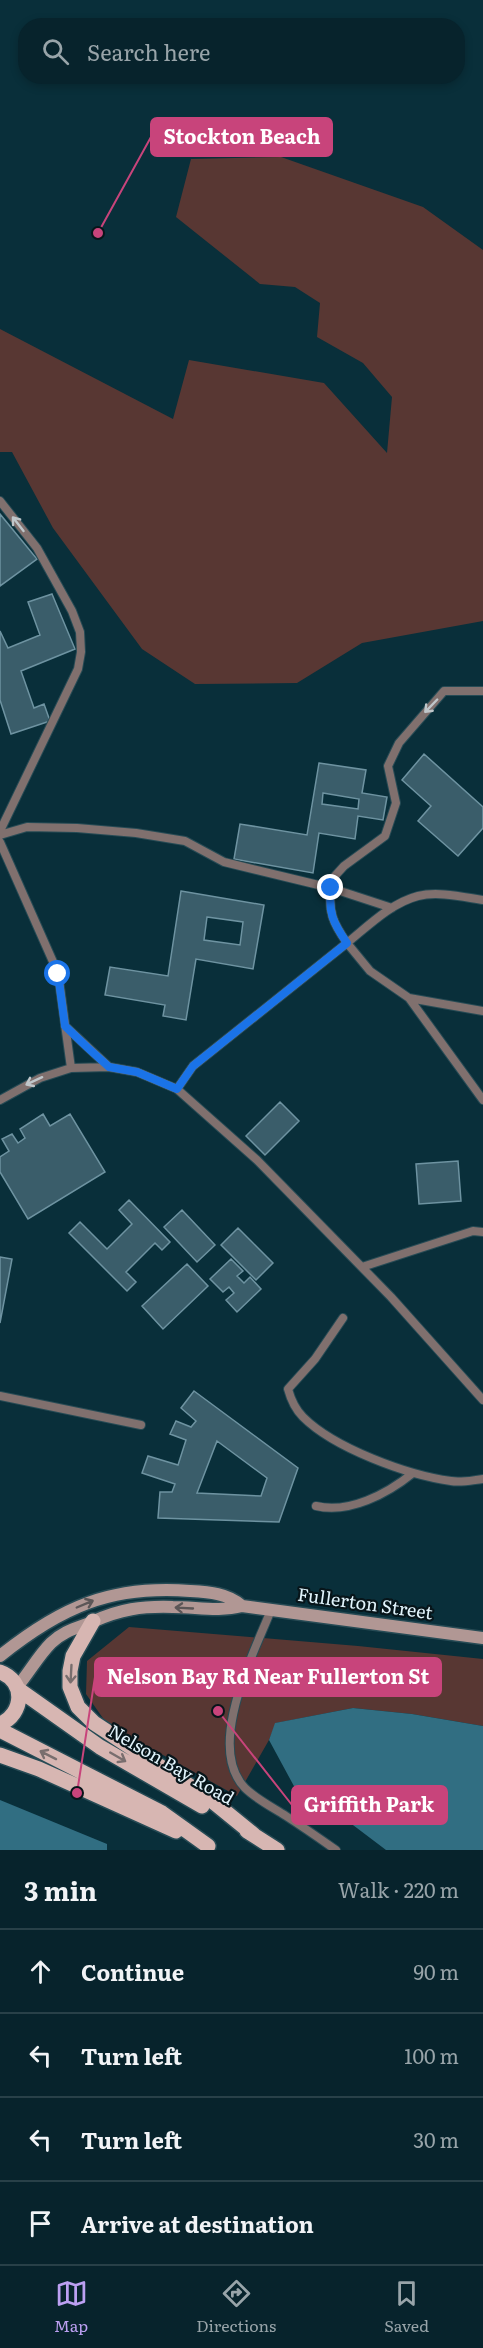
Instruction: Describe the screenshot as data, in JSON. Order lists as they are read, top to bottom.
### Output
{
  "streets": {
    "main road": ["Fullerton Street", "Nelson Bay Road"]
  },
  "crossings": [
    ["Fullerton Street", "Nelson Bay Road"]
  ],
  "places": ["Stockton Beach", "Griffith Park", "Nelson Bay Rd Near Fullerton St"],
  "page": {
    "search": "Search here",
    "heading": ["3 min", "Walk · 220 m"],
    "list": [
      ["Continue", "90 m"],
      ["Turn left", "100 m"],
      ["Turn left", "30 m"],
      "Arrive at destination"
    ],
    "nav": ["Map", "Directions", "Saved"]
  }
}
